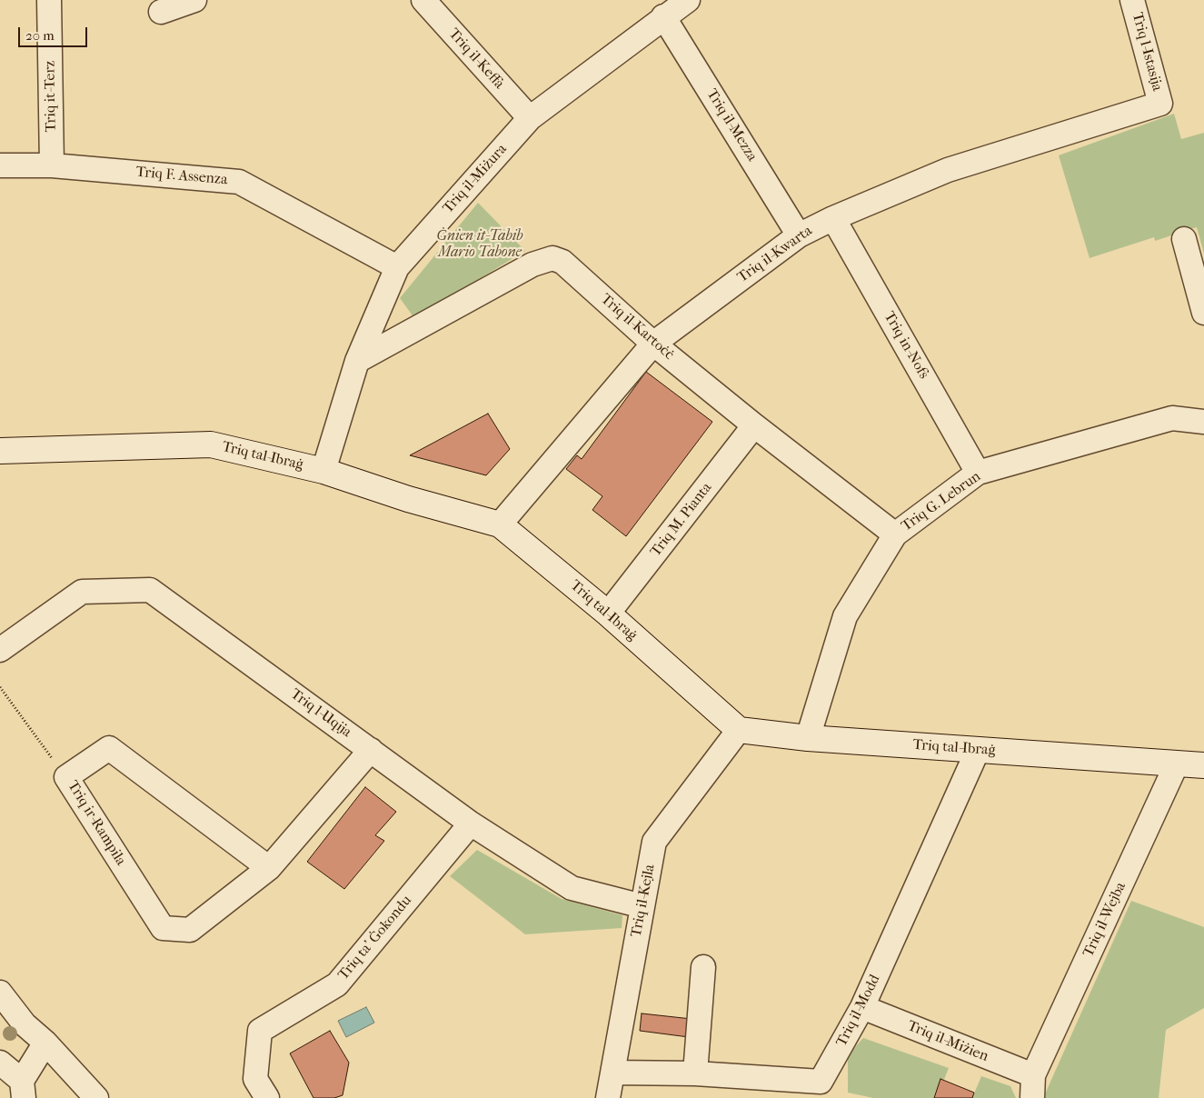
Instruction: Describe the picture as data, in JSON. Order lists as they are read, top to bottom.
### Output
{
  "streets": {
    "main road": ["Triq tal-Ibraġ"],
    "street": [
      "Triq l-Istasija",
      "Triq il-Keffa",
      "Triq it-Terz",
      "Triq il-Mezza",
      "Triq F. Assenza",
      "Triq il-Miżura",
      "Triq il-Kwarta",
      "Triq il-Kartoċċ",
      "Triq in-Nofs",
      "Triq G. Lebrun",
      "Triq M. Pianta",
      "Triq l-Uqija",
      "Triq ir-Rampila",
      "Triq il-Kejla",
      "Triq il-Wejba",
      "Triq ta' Ġokondu",
      "Triq il-Modd",
      "Triq il-Miżien"
    ]
  },
  "crossings": [
    ["Triq l-Istasija", "Triq il-Kwarta"],
    ["Triq il-Keffa", "Triq il-Miżura"],
    ["Triq it-Terz", "Triq F. Assenza"],
    ["Triq il-Mezza", "Triq il-Miżura"],
    ["Triq il-Mezza", "Triq il-Kwarta"],
    ["Triq F. Assenza", "Triq il-Miżura"],
    ["Triq il-Miżura", "Triq il-Kartoċċ"],
    ["Triq il-Miżura", "Triq tal-Ibraġ"],
    ["Triq il-Kwarta", "Triq il-Kartoċċ"],
    ["Triq il-Kwarta", "Triq in-Nofs"],
    ["Triq il-Kwarta", "Triq tal-Ibraġ"],
    ["Triq il-Kartoċċ", "Triq G. Lebrun"],
    ["Triq il-Kartoċċ", "Triq M. Pianta"],
    ["Triq in-Nofs", "Triq G. Lebrun"],
    ["Triq tal-Ibraġ", "Triq G. Lebrun"],
    ["Triq tal-Ibraġ", "Triq M. Pianta"],
    ["Triq tal-Ibraġ", "Triq il-Kejla"],
    ["Triq tal-Ibraġ", "Triq il-Wejba"],
    ["Triq tal-Ibraġ", "Triq il-Modd"],
    ["Triq l-Uqija", "Triq ir-Rampila"],
    ["Triq l-Uqija", "Triq il-Kejla"],
    ["Triq l-Uqija", "Triq ta' Ġokondu"],
    ["Triq il-Kejla", "Triq il-Modd"],
    ["Triq il-Wejba", "Triq il-Miżien"],
    ["Triq il-Modd", "Triq il-Miżien"]
  ],
  "parks": ["Ġnien it-Tabib Mario Tabone"],
  "scale_bar": "20 m"
}
